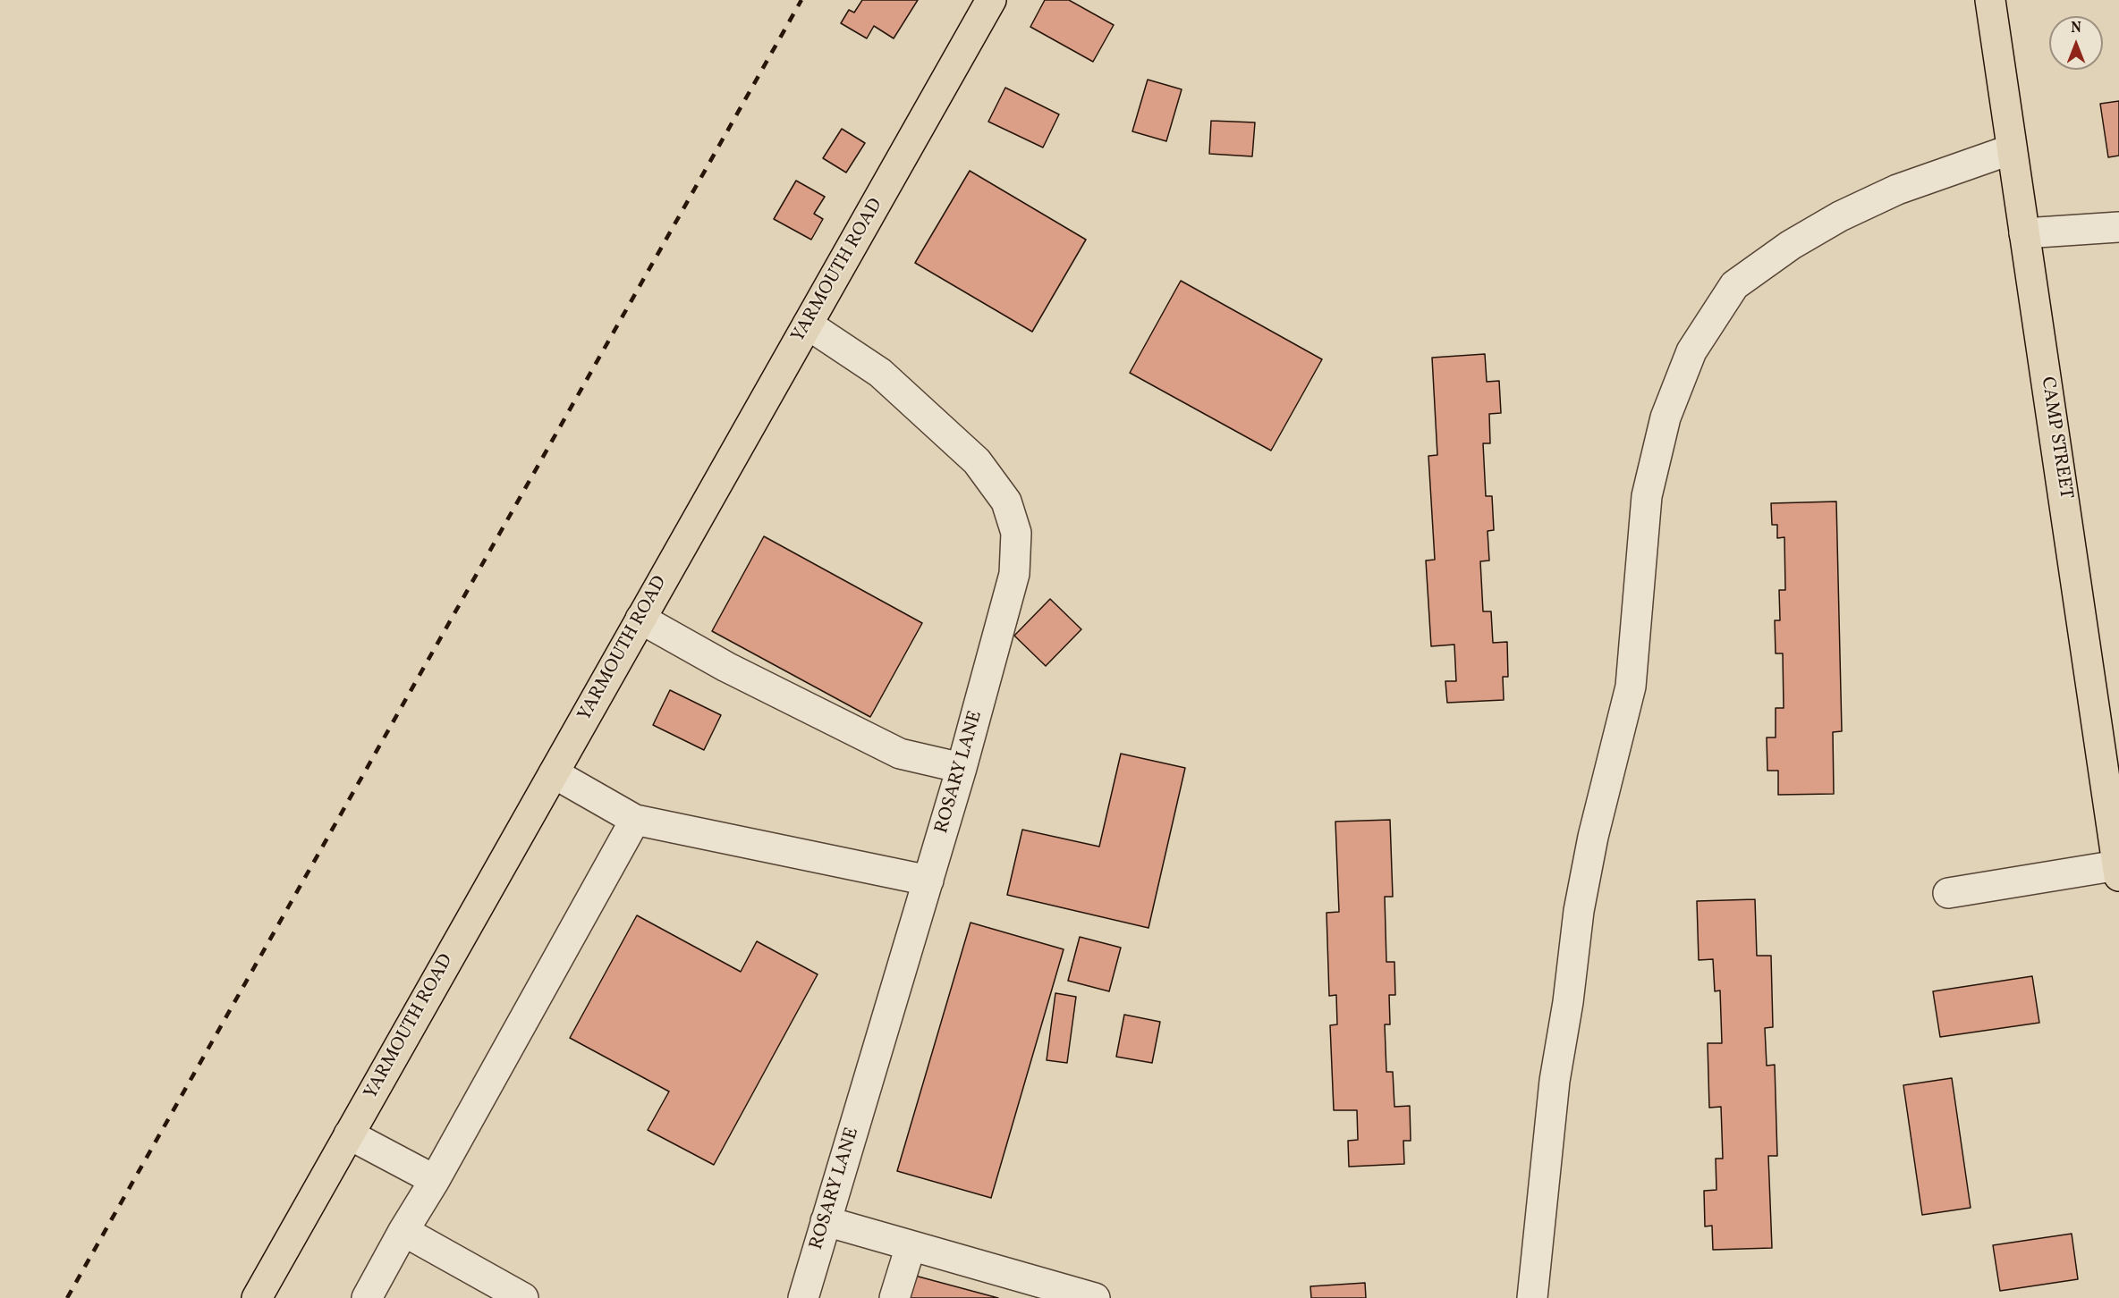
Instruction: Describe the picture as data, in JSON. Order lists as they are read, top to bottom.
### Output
{
  "streets": {
    "main road": ["YARMOUTH ROAD", "CAMP STREET"],
    "street": ["ROSARY LANE"]
  },
  "crossings": [
    ["YARMOUTH ROAD", "ROSARY LANE"]
  ],
  "north": "top"
}
